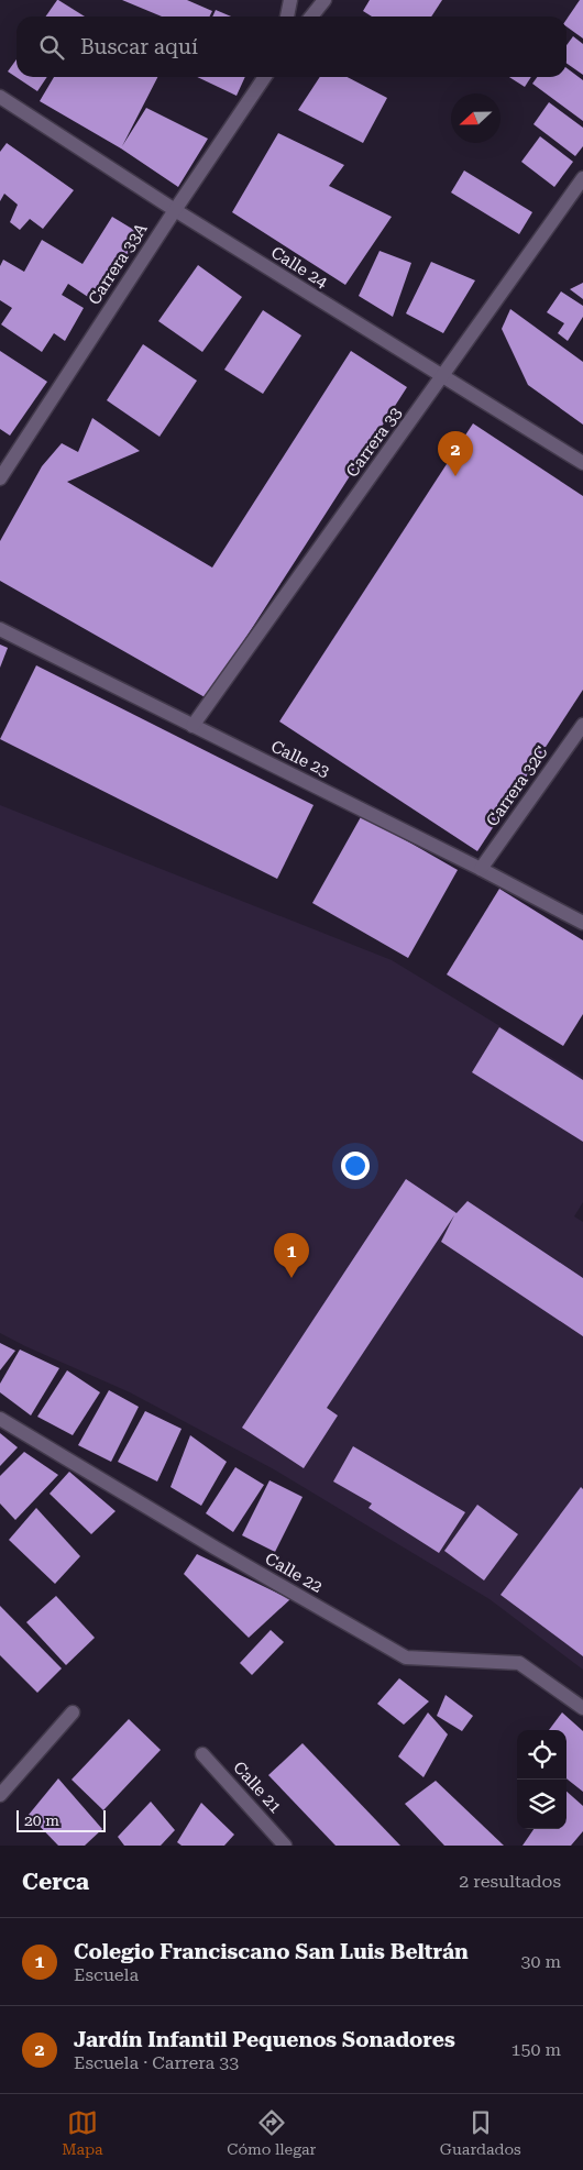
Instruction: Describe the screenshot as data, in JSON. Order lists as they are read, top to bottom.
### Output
{
  "streets": {
    "street": [
      "Carrera 33A",
      "Calle 24",
      "Carrera 33",
      "Calle 23",
      "Carrera 32C",
      "Calle 22",
      "Calle 21"
    ]
  },
  "crossings": [
    ["Carrera 33A", "Calle 24"],
    ["Calle 24", "Carrera 33"],
    ["Carrera 33", "Calle 23"],
    ["Calle 23", "Carrera 32C"]
  ],
  "scale_bar": "20 m",
  "north": "left",
  "page": {
    "search": "Buscar aquí",
    "pins": ["2", "1"],
    "scale": "20 m",
    "heading": ["Cerca", "2 resultados"],
    "list": [
      {
        "mark": "1",
        "name": "Colegio Franciscano San Luis Beltrán",
        "note": "Escuela",
        "value": "30 m"
      },
      {
        "mark": "2",
        "name": "Jardín Infantil Pequenos Sonadores",
        "note": "Escuela · Carrera 33",
        "value": "150 m"
      }
    ],
    "nav": ["Mapa", "Cómo llegar", "Guardados"]
  }
}
